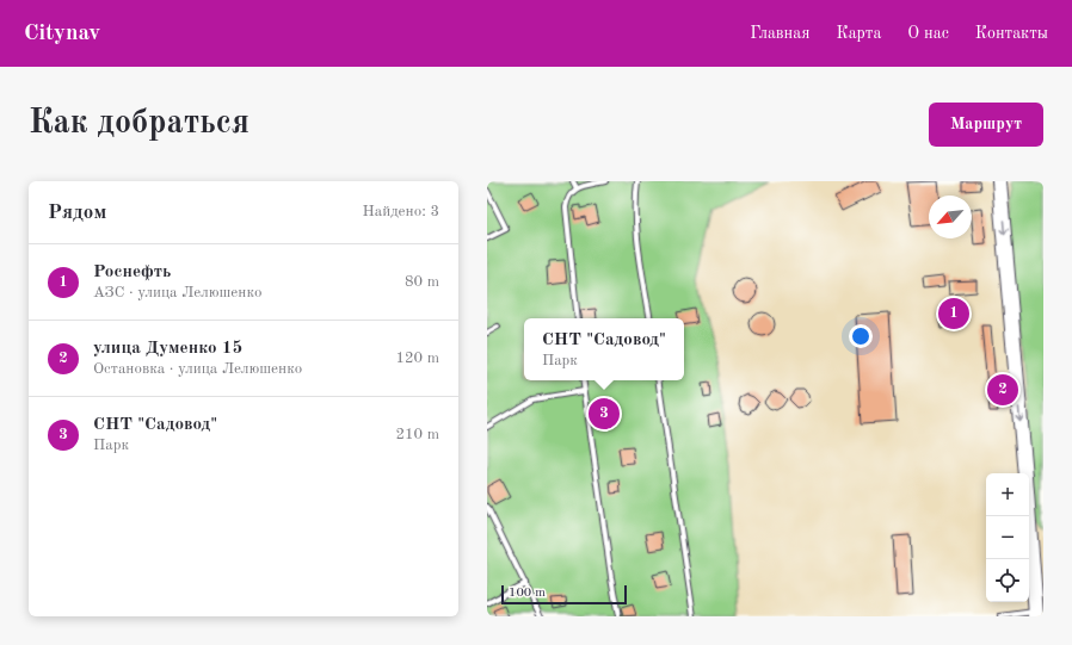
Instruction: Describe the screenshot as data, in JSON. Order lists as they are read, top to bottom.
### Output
{
  "scale_bar": "100 m",
  "north": "bottom left",
  "page": {
    "header": "Citynav",
    "nav": [
      "Главная",
      "Карта",
      "О нас",
      "Контакты"
    ],
    "buttons": "Маршрут",
    "title": "Как добраться",
    "heading": ["Рядом", "Найдено: 3"],
    "list": [
      {
        "mark": "1",
        "name": "Роснефть",
        "note": "АЗС · улица Лелюшенко",
        "value": "80 m"
      },
      {
        "mark": "2",
        "name": "улица Думенко 15",
        "note": "Остановка · улица Лелюшенко",
        "value": "120 m"
      },
      {
        "mark": "3",
        "name": "СНТ \"Садовод\"",
        "note": "Парк",
        "value": "210 m"
      }
    ],
    "pins": ["1", "2", "3"],
    "popup": ["СНТ \"Садовод\"", "Парк"],
    "map_buttons": ["+", "−"],
    "scale": "100 m"
  }
}
